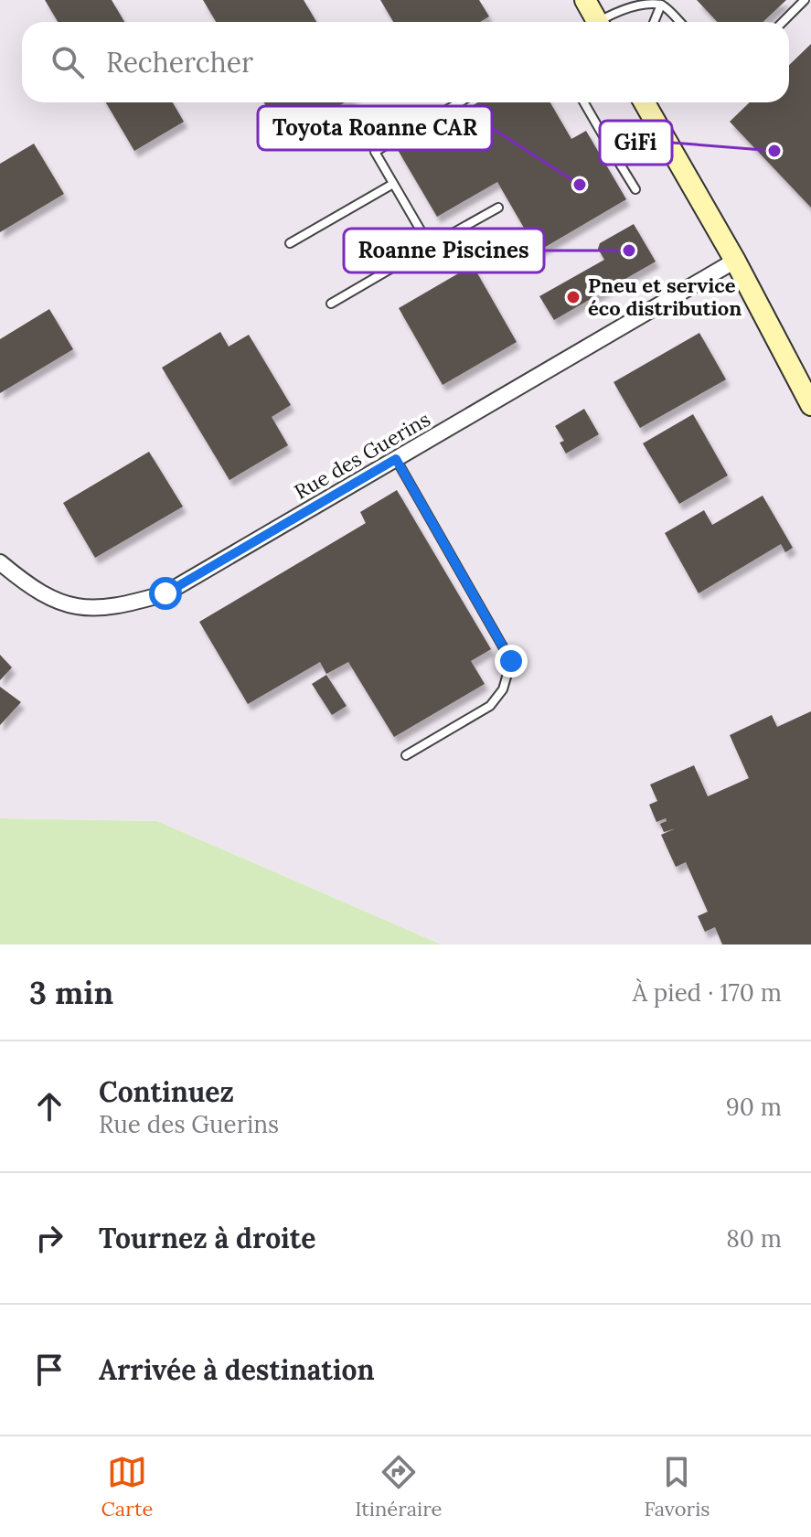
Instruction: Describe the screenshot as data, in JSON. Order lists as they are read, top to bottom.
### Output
{
  "streets": {
    "street": ["Rue des Guerins"]
  },
  "places": [
    "GiFi",
    "Toyota Roanne CAR",
    "Roanne Piscines",
    "Pneu et service éco distribution"
  ],
  "page": {
    "search": "Rechercher",
    "heading": ["3 min", "À pied · 170 m"],
    "list": [
      ["Continuez", "Rue des Guerins", "90 m"],
      ["Tournez à droite", "80 m"],
      "Arrivée à destination"
    ],
    "nav": ["Carte", "Itinéraire", "Favoris"]
  }
}
